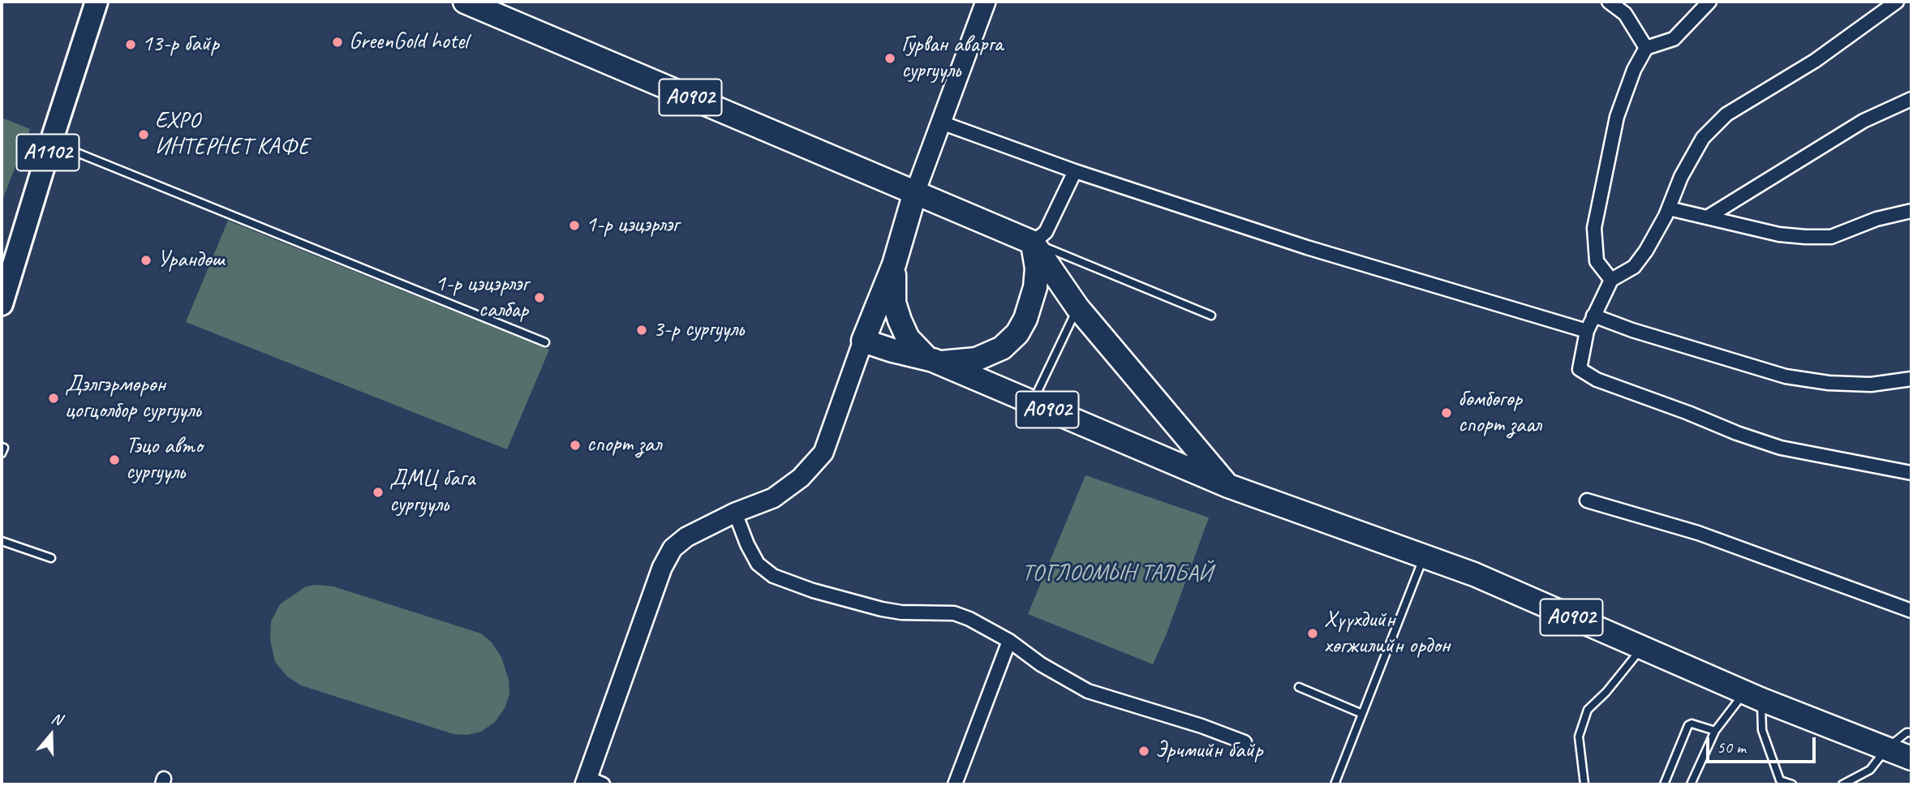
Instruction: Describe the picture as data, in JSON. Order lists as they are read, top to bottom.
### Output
{
  "streets": {
    "highway": ["A0902"],
    "main road": ["A1102"]
  },
  "parks": ["ТОГЛООМЫН ТАЛБАЙ"],
  "places": [
    "GreenGold hotel",
    "13-р байр",
    "Гурван аварга сургууль",
    "EXPO ИНТЕРНЕТ КАФЕ",
    "1-р цэцэрлэг",
    "Урандөш",
    "1-р цэцэрлэг салбар",
    "3-р сургууль",
    "Дэлгэрмөрөн цогцолбор сургууль",
    "бөмбөгөр спорт заал",
    "спорт зал",
    "Тэцо авто сургууль",
    "ДМЦ бага сургууль",
    "Хүүхдийн хөгжилийн ордон",
    "Эрчмийн байр"
  ],
  "scale_bar": "50 m",
  "north": "top"
}
